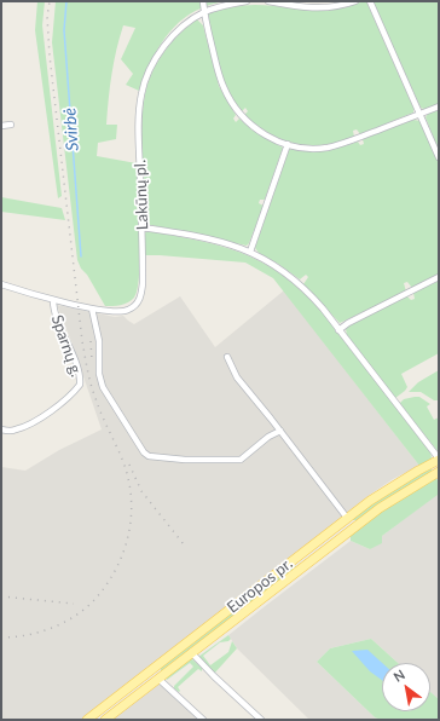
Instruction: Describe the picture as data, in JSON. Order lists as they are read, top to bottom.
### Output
{
  "streets": {
    "main road": ["Europos pr."],
    "street": ["Lakūnų pl.", "Sparnų g."]
  },
  "crossings": [
    ["Lakūnų pl.", "Sparnų g."]
  ],
  "water": ["Svirbė"],
  "north": "top left"
}
